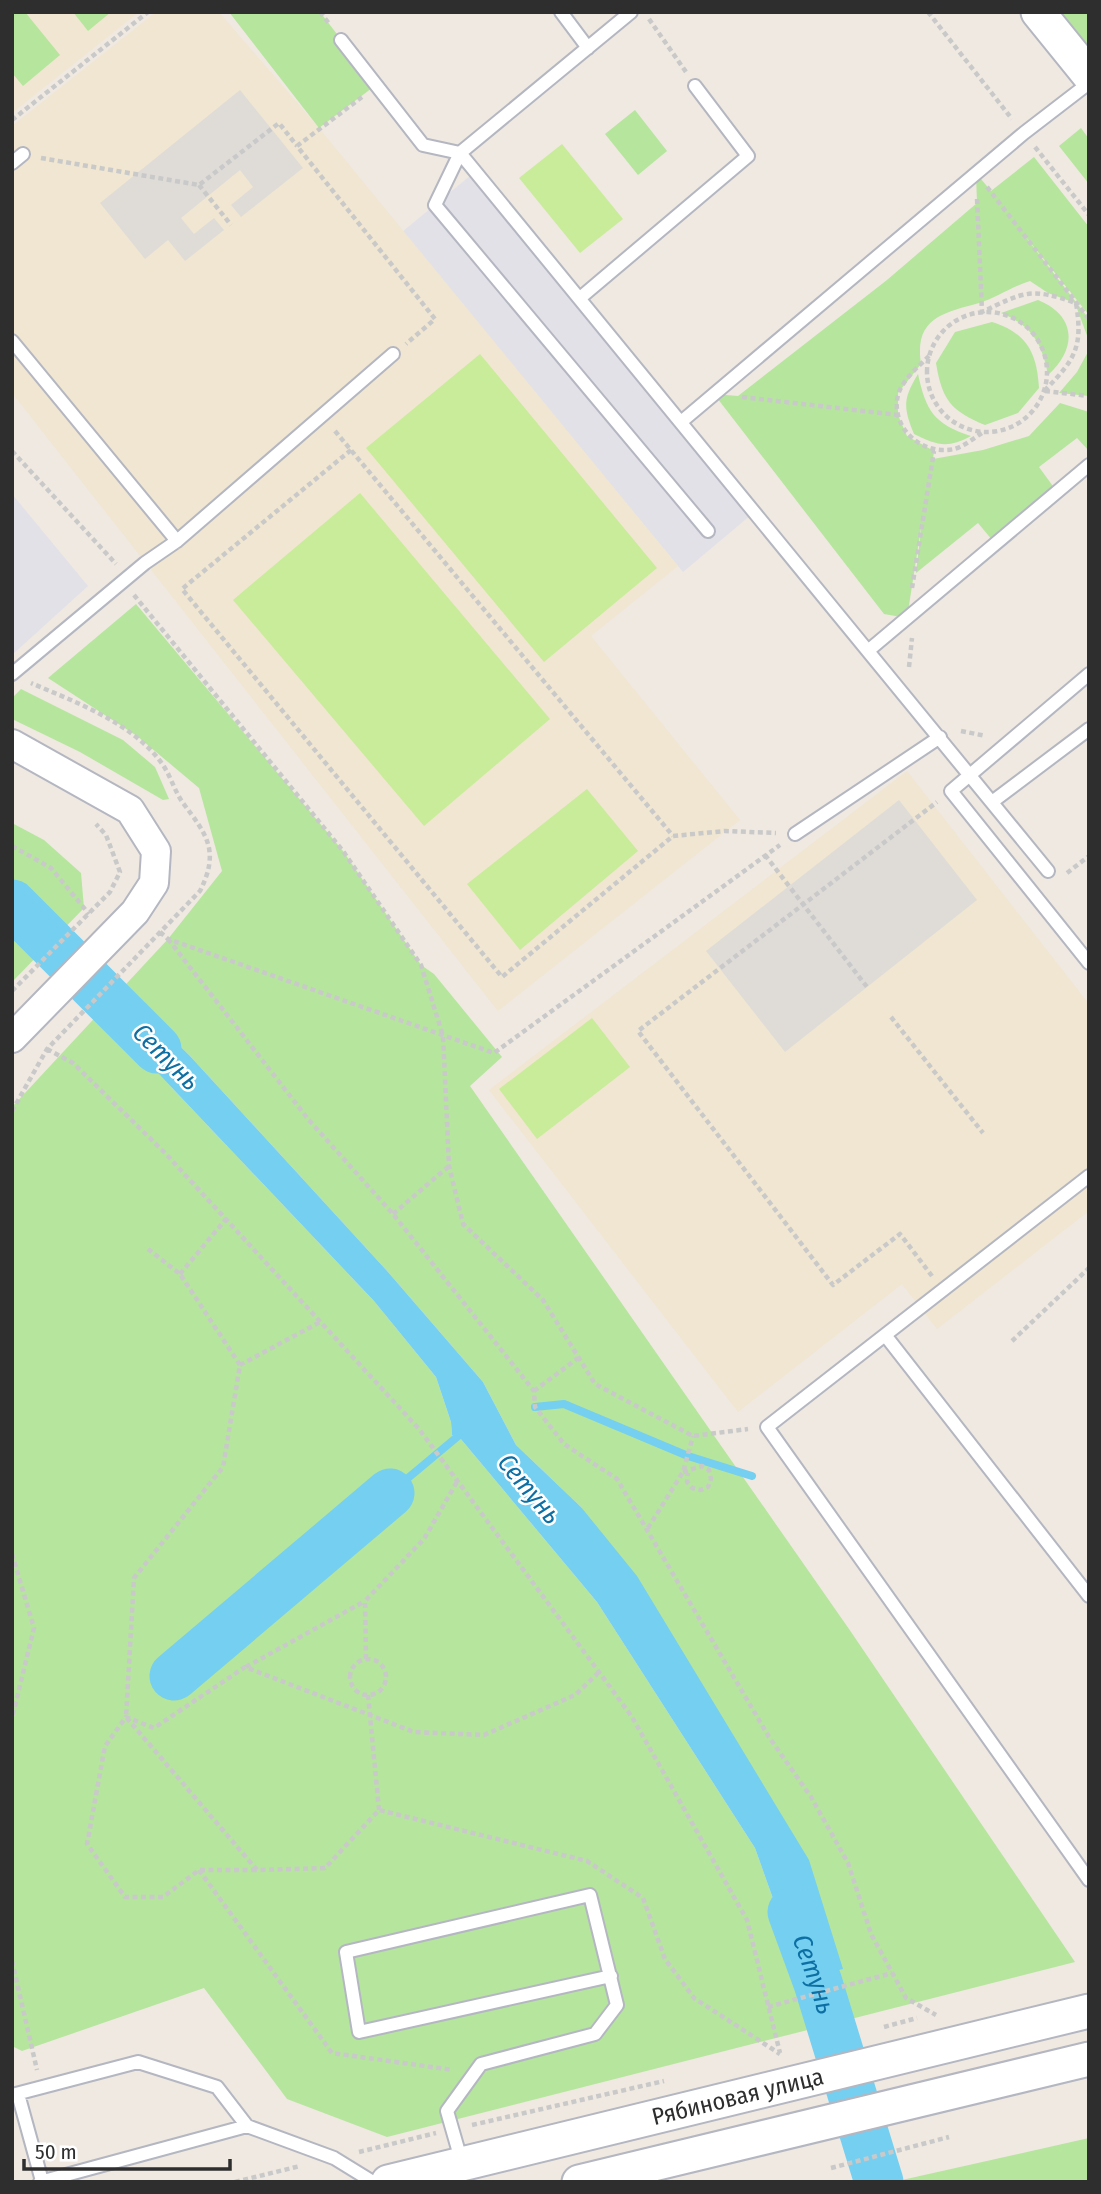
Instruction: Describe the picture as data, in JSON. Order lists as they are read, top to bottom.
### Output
{
  "streets": {
    "main road": ["Рябиновая улица"]
  },
  "water": ["Сетунь"],
  "scale_bar": "50 m"
}
